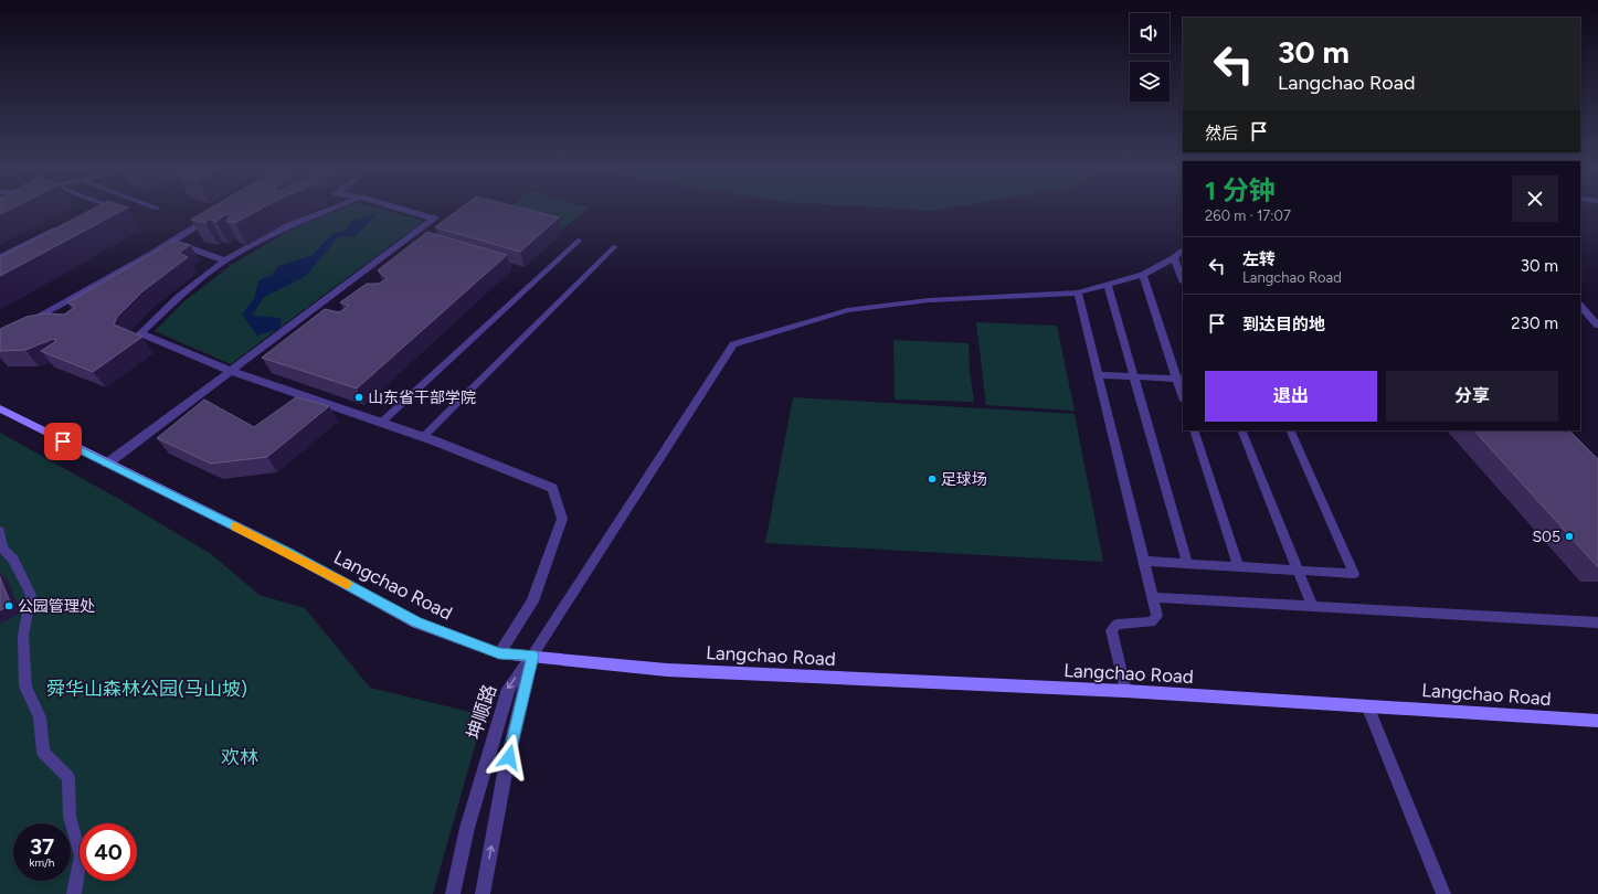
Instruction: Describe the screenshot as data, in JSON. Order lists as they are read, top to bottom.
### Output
{
  "streets": {
    "main road": ["Langchao Road"],
    "street": ["坤顺路"]
  },
  "crossings": [
    ["Langchao Road", "坤顺路"]
  ],
  "parks": ["舜华山森林公园(马山坡)", "欢林"],
  "places": [
    "山东省干部学院",
    "足球场",
    "S05",
    "公园管理处"
  ],
  "page": {
    "turn": ["30 m", "Langchao Road"],
    "then": "然后",
    "heading": ["1 分钟", "260 m · 17:07"],
    "list": [
      {
        "name": "左转",
        "note": "Langchao Road",
        "value": "30 m"
      },
      {
        "name": "到达目的地",
        "value": "230 m"
      }
    ],
    "buttons": ["退出", "分享"],
    "speed": "37 km/h",
    "limit": "40"
  }
}
